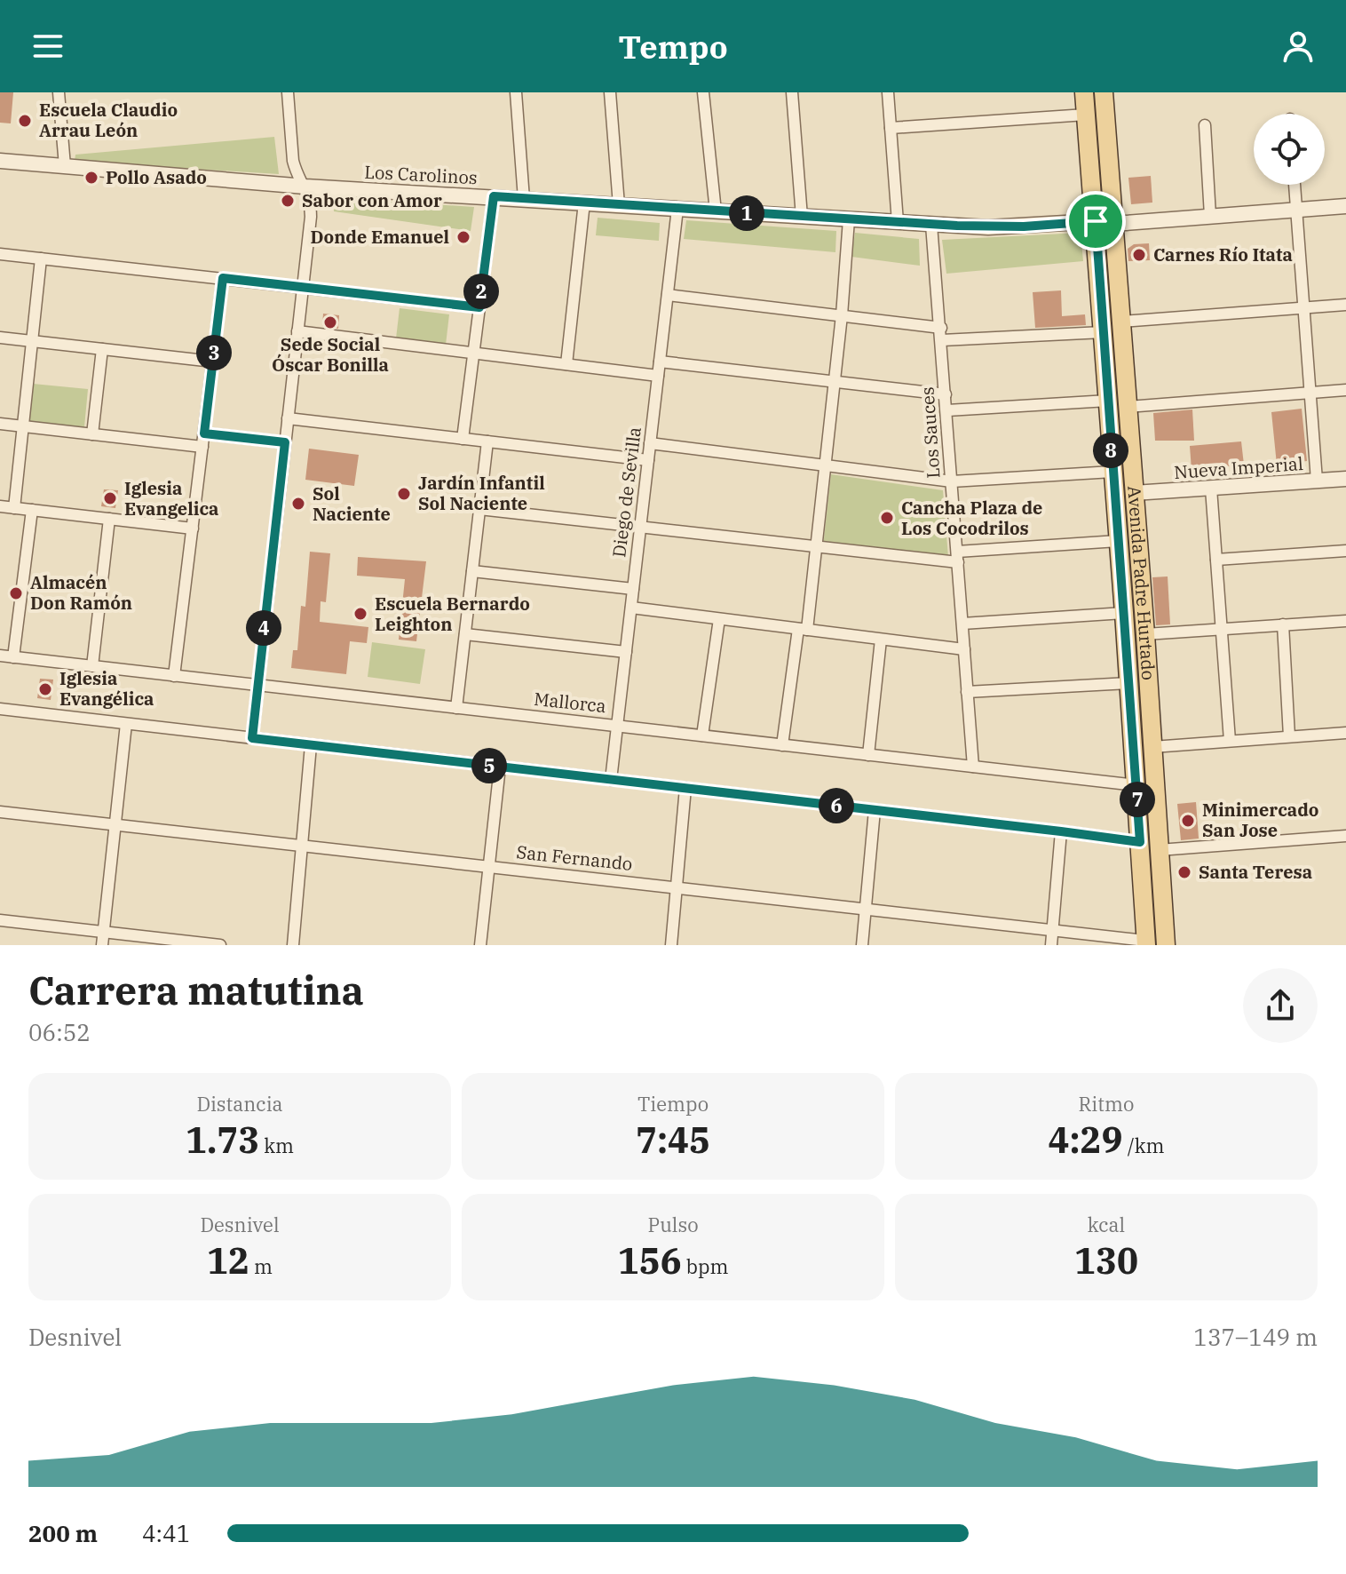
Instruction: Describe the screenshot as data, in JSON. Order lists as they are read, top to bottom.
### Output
{
  "streets": {
    "main road": ["Avenida Padre Hurtado"],
    "street": [
      "Los Carolinos",
      "Los Sauces",
      "Nueva Imperial",
      "Diego de Sevilla",
      "Mallorca",
      "San Fernando"
    ]
  },
  "crossings": [
    ["Los Carolinos", "Los Sauces"],
    ["Los Carolinos", "Diego de Sevilla"],
    ["Los Carolinos", "Avenida Padre Hurtado"],
    ["Los Sauces", "Mallorca"],
    ["Nueva Imperial", "Avenida Padre Hurtado"],
    ["Diego de Sevilla", "Mallorca"],
    ["Avenida Padre Hurtado", "Mallorca"],
    ["Avenida Padre Hurtado", "San Fernando"]
  ],
  "places": [
    "Escuela Claudio Arrau León",
    "Pollo Asado",
    "Sabor con Amor",
    "Donde Emanuel",
    "Carnes Río Itata",
    "Sede Social Óscar Bonilla",
    "Jardín Infantil Sol Naciente",
    "Iglesia Evangelica",
    "Sol Naciente",
    "Cancha Plaza de Los Cocodrilos",
    "Almacén Don Ramón",
    "Escuela Bernardo Leighton",
    "Iglesia Evangélica",
    "Minimercado San Jose",
    "Santa Teresa"
  ],
  "page": {
    "header": "Tempo",
    "pins": [
      "1",
      "2",
      "3",
      "8",
      "4",
      "5",
      "7",
      "6"
    ],
    "heading": ["Carrera matutina", "06:52"],
    "stats": [
      ["Distancia", "1.73 km"],
      ["Tiempo", "7:45"],
      ["Ritmo", "4:29 /km"],
      ["Desnivel", "12 m"],
      ["Pulso", "156 bpm"],
      ["kcal", "130"]
    ],
    "chart": ["Desnivel", "137–149 m"],
    "list": [
      {
        "name": "200 m",
        "note": "4:41"
      }
    ]
  }
}
